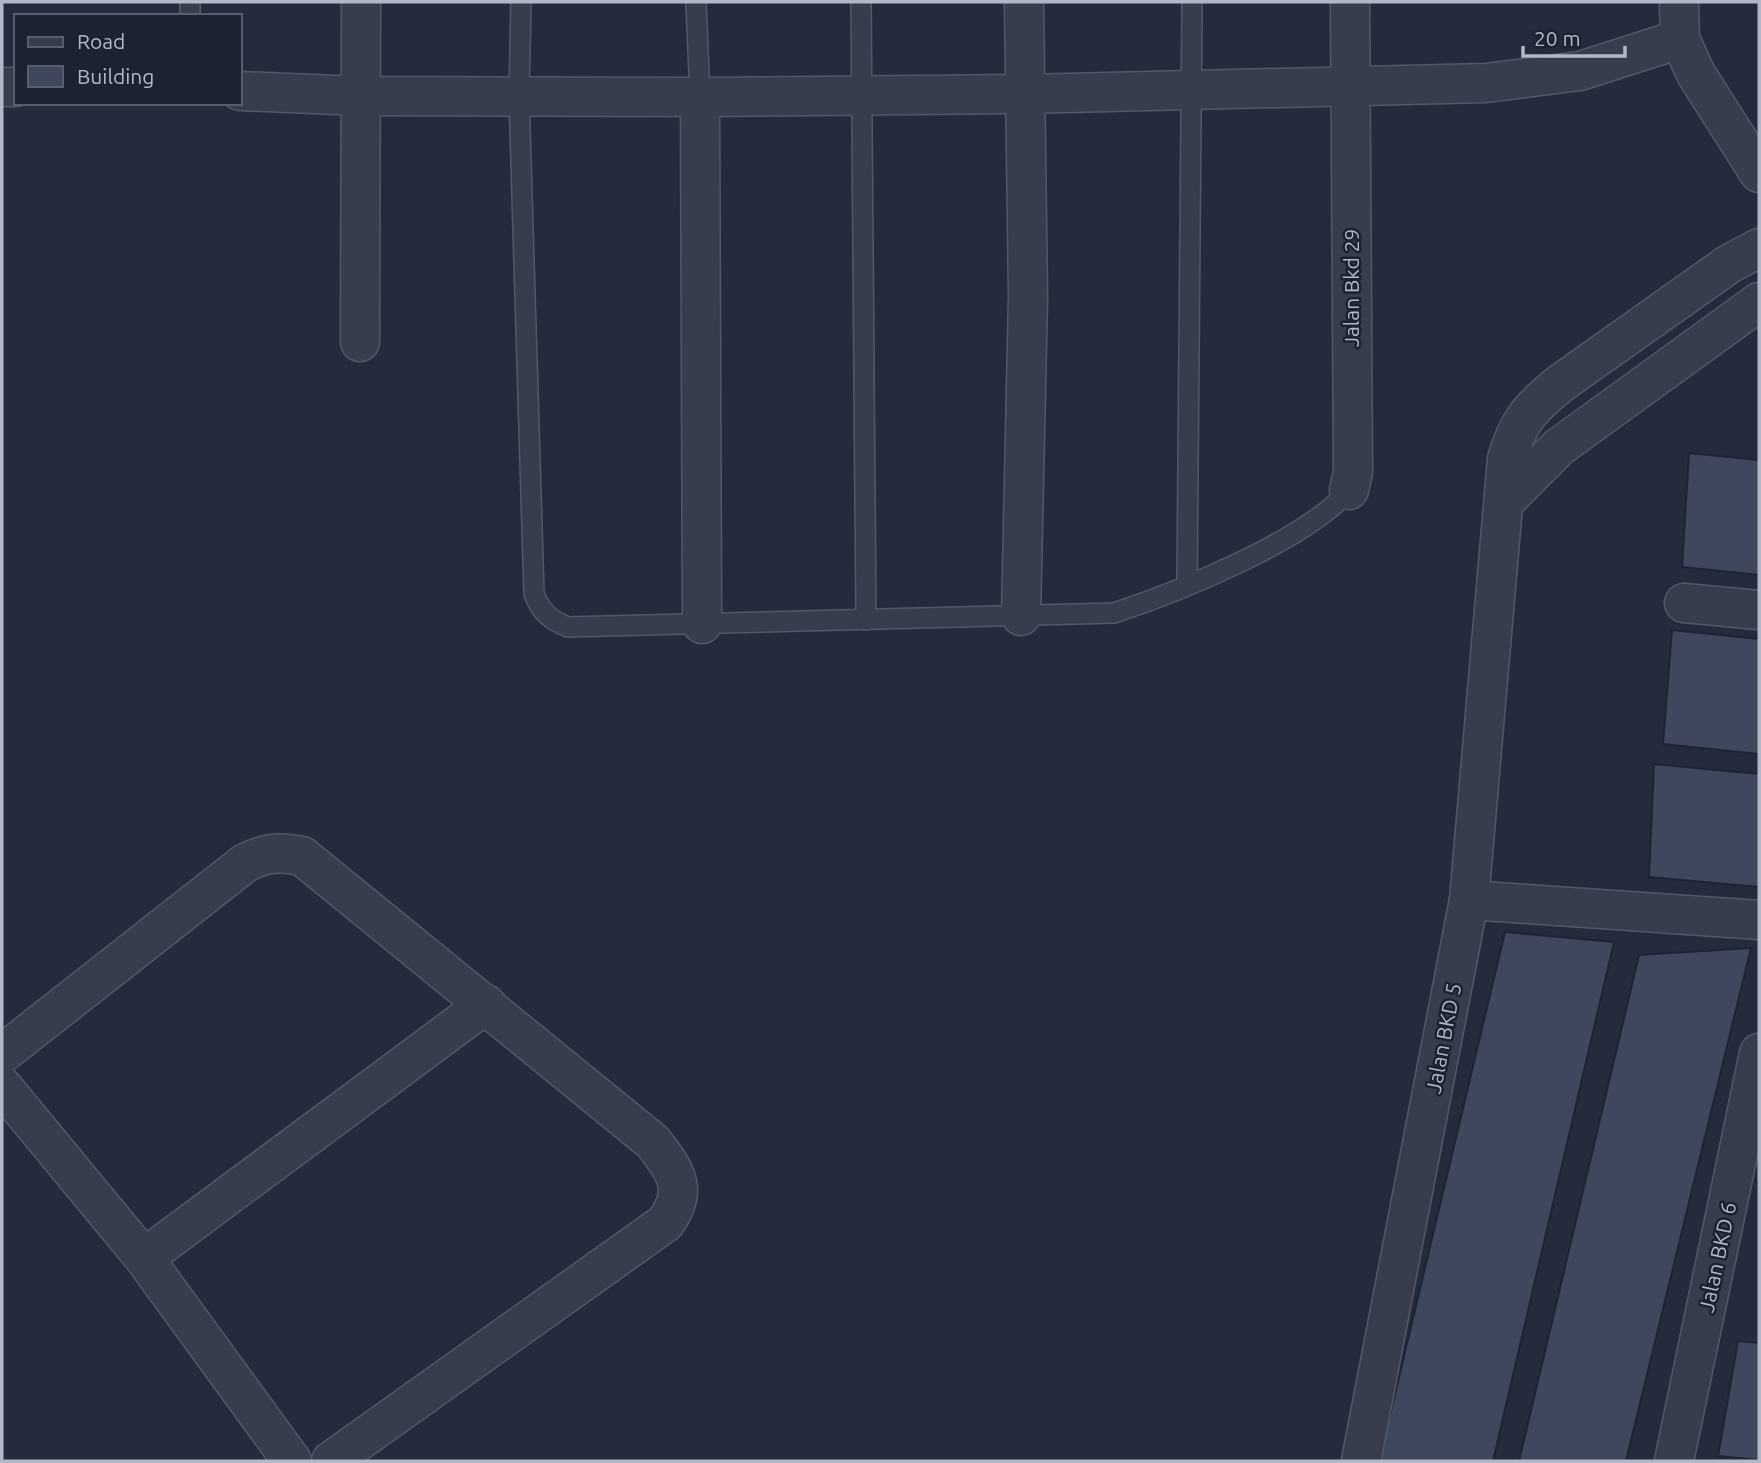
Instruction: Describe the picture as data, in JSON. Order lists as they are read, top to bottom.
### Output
{
  "streets": {
    "street": ["Jalan Bkd 29", "Jalan BKD 5", "Jalan BKD 6"]
  },
  "legend": ["Road", "Building"],
  "scale_bar": "20 m"
}
